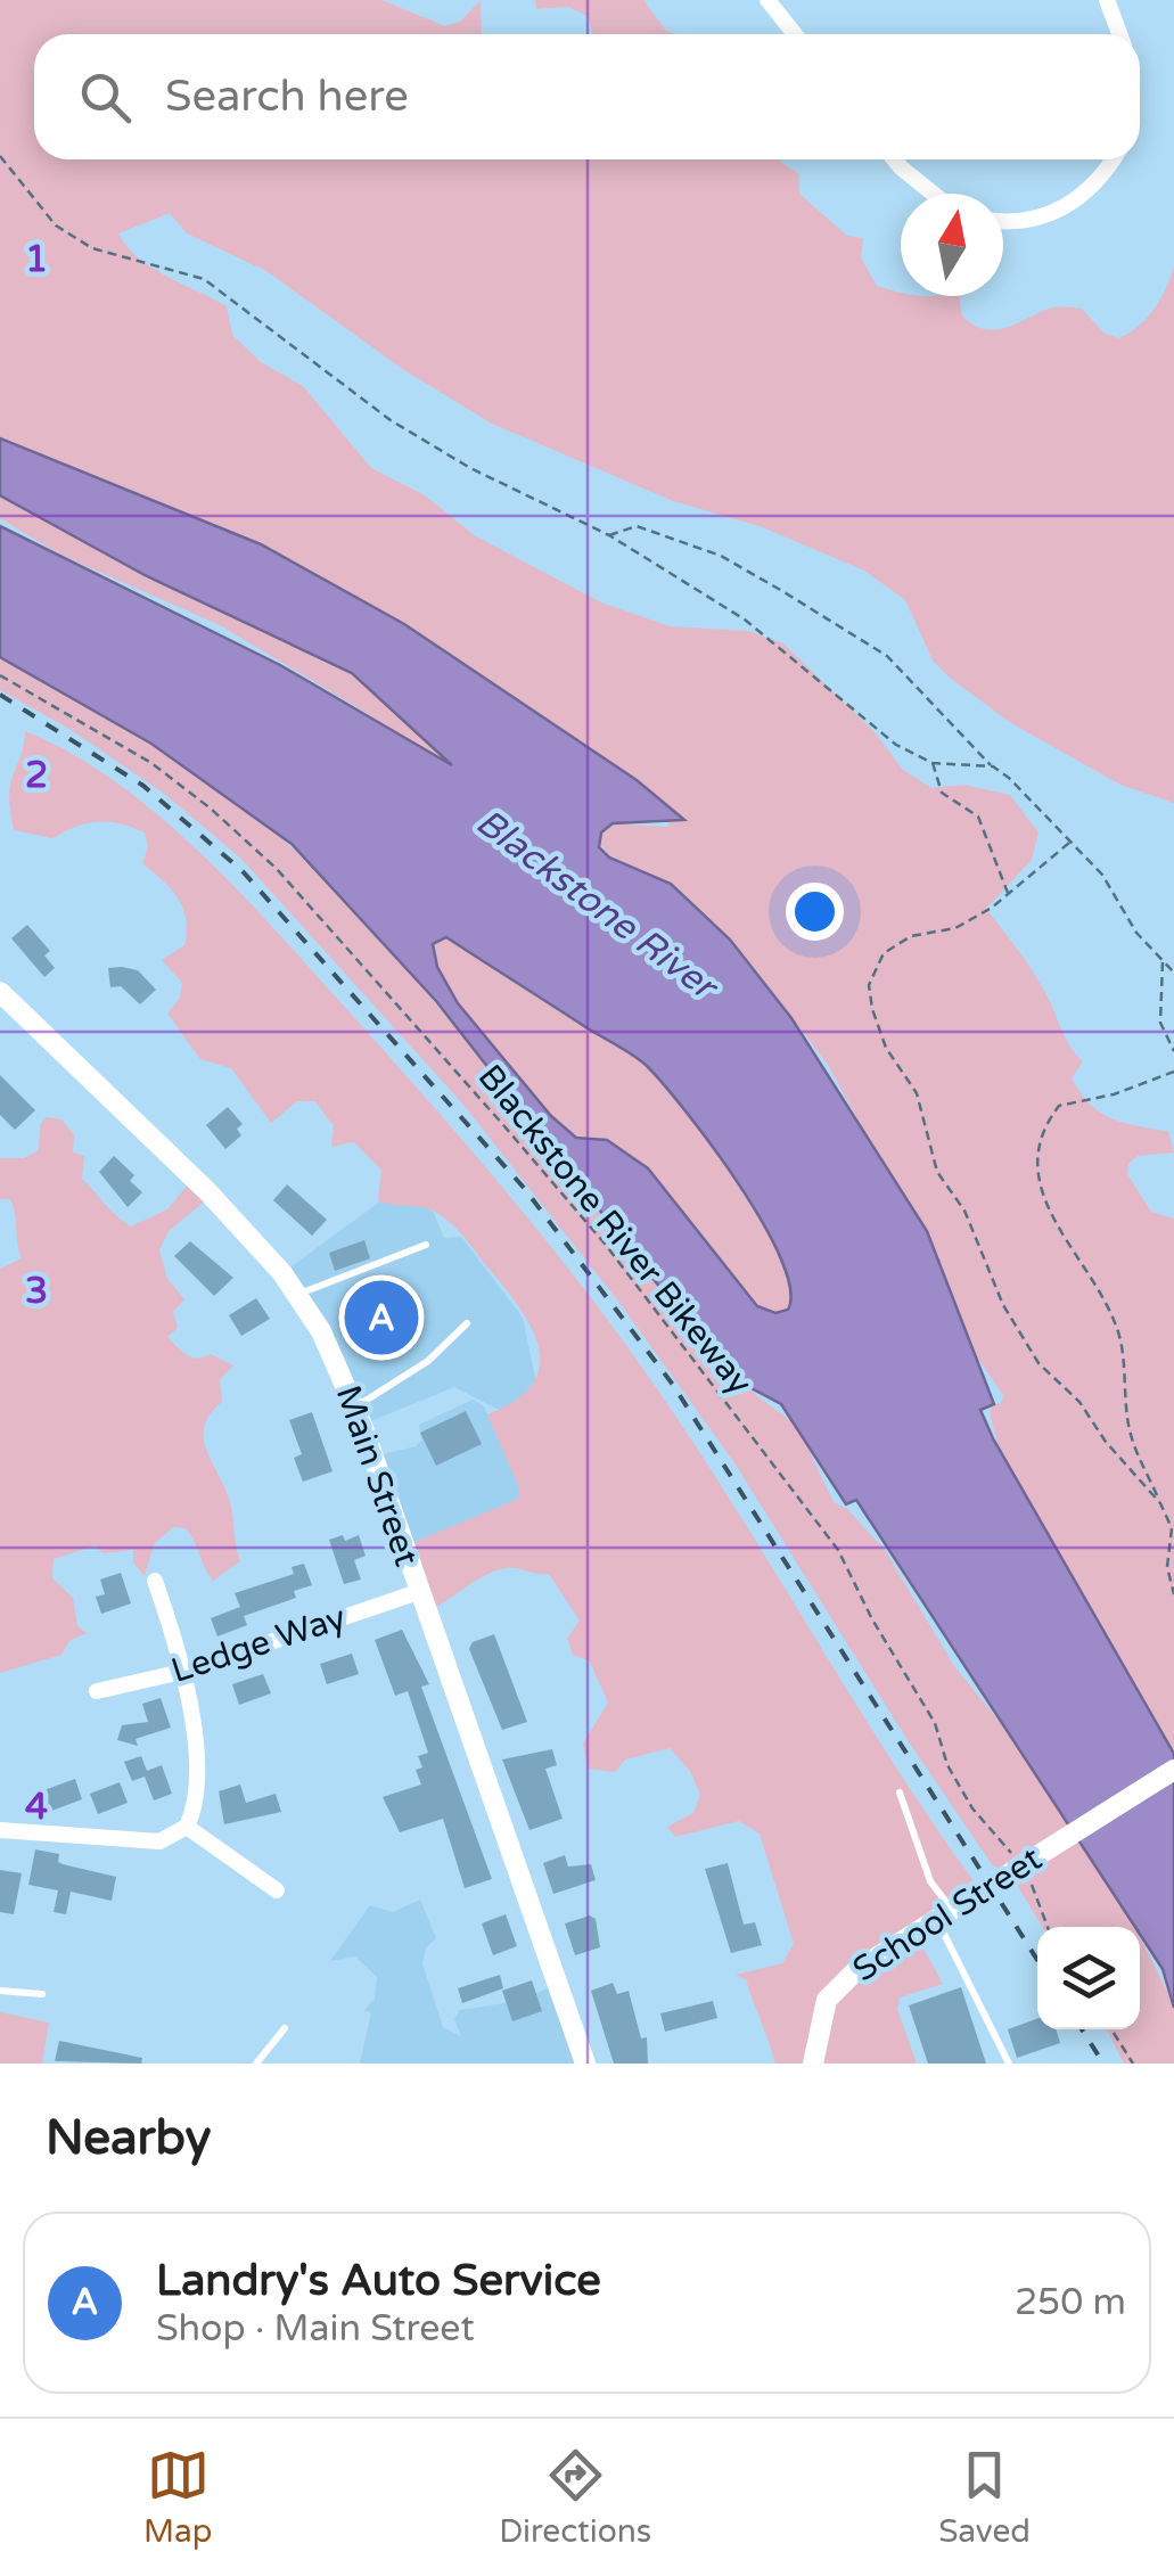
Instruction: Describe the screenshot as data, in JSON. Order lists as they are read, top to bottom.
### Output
{
  "streets": {
    "street": ["Main Street", "Ledge Way", "School Street"],
    "path": ["Blackstone River Bikeway"]
  },
  "crossings": [
    ["Blackstone River Bikeway", "School Street"],
    ["Main Street", "Ledge Way"]
  ],
  "water": ["Blackstone River"],
  "north": "top",
  "page": {
    "search": "Search here",
    "pins": "A",
    "heading": "Nearby",
    "list": [
      {
        "mark": "A",
        "name": "Landry's Auto Service",
        "note": "Shop · Main Street",
        "value": "250 m"
      }
    ],
    "nav": ["Map", "Directions", "Saved"]
  },
  "grid": {
    "rows": [
      "1",
      "2",
      "3",
      "4"
    ]
  }
}
